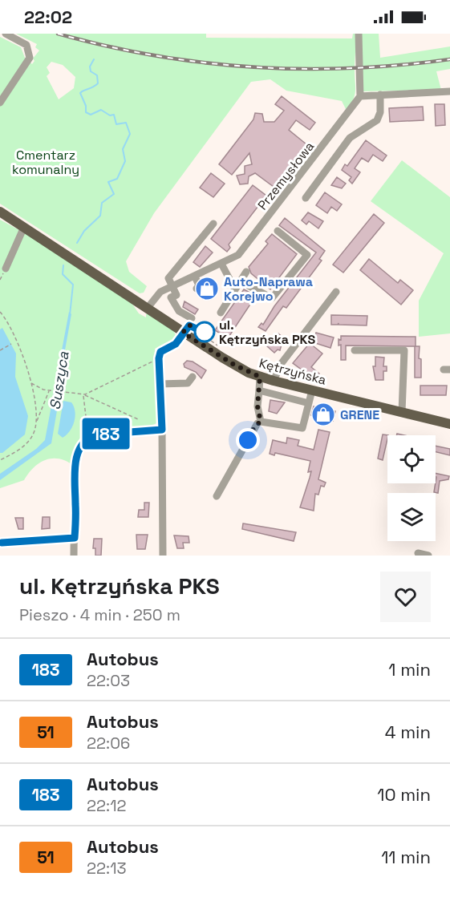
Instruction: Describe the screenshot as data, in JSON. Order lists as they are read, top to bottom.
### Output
{
  "streets": {
    "main road": ["Kętrzyńska"],
    "street": ["Przemysłowa"]
  },
  "crossings": [
    ["Przemysłowa", "Kętrzyńska"]
  ],
  "water": ["Suszyca"],
  "parks": ["Cmentarz komunalny"],
  "places": {
    "shop": ["Auto-Naprawa Korejwo", "GRENE"],
    "other": ["ul. Kętrzyńska PKS"]
  },
  "lines": ["bus line 183"],
  "page": {
    "status": "22:02",
    "on_map": "183",
    "heading": ["ul. Kętrzyńska PKS", "Pieszo · 4 min · 250 m"],
    "list": [
      {
        "mark": "183",
        "name": "Autobus",
        "note": "22:03",
        "value": "1 min"
      },
      {
        "mark": "51",
        "name": "Autobus",
        "note": "22:06",
        "value": "4 min"
      },
      {
        "mark": "183",
        "name": "Autobus",
        "note": "22:12",
        "value": "10 min"
      },
      {
        "mark": "51",
        "name": "Autobus",
        "note": "22:13",
        "value": "11 min"
      }
    ]
  }
}
